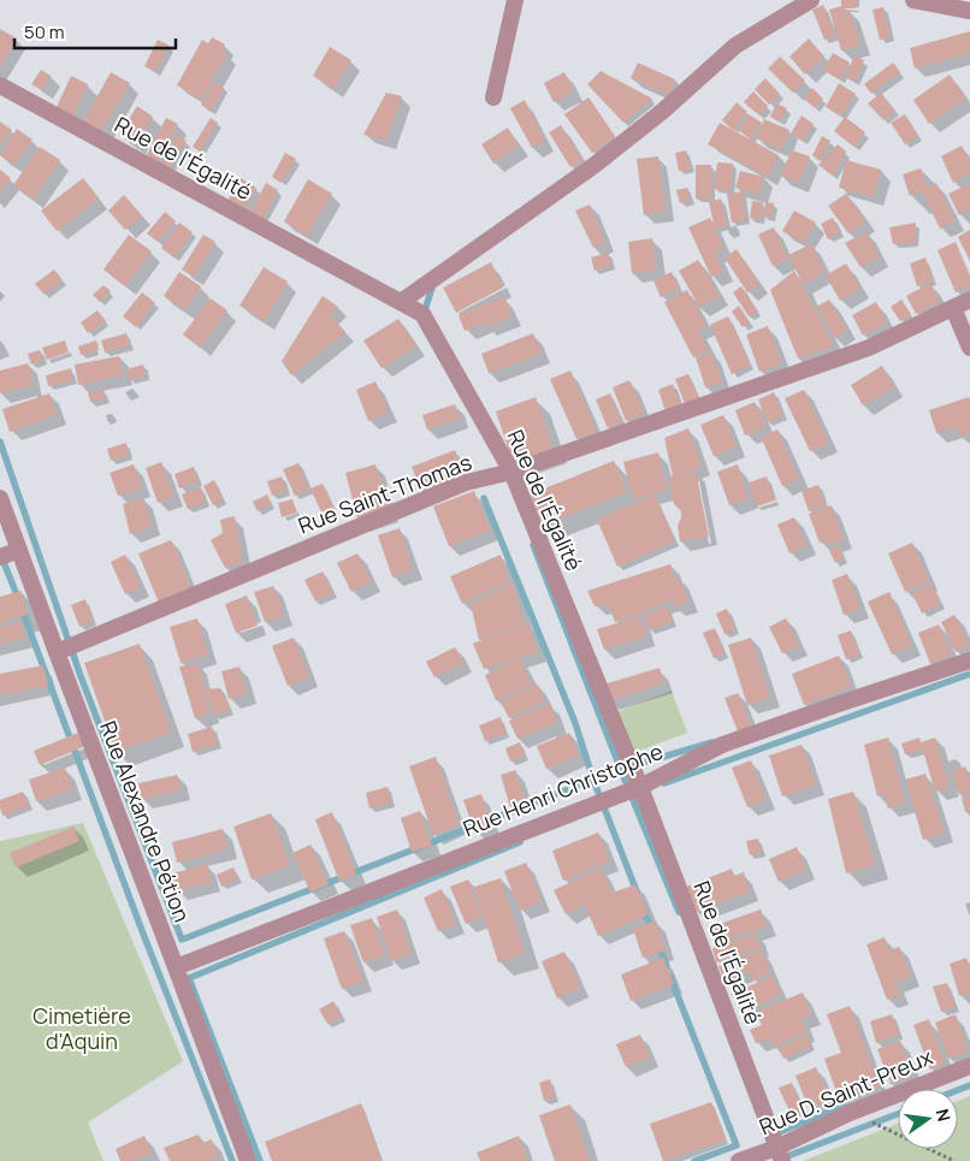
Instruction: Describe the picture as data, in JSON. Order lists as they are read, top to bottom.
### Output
{
  "streets": {
    "street": [
      "Rue de l'Égalité",
      "Rue Saint-Thomas",
      "Rue Henri Christophe",
      "Rue Alexandre Pétion",
      "Rue D. Saint-Preux"
    ]
  },
  "crossings": [
    ["Rue de l'Égalité", "Rue Saint-Thomas"],
    ["Rue de l'Égalité", "Rue Henri Christophe"],
    ["Rue de l'Égalité", "Rue D. Saint-Preux"],
    ["Rue Saint-Thomas", "Rue Alexandre Pétion"],
    ["Rue Henri Christophe", "Rue Alexandre Pétion"]
  ],
  "parks": ["Cimetière d'Aquin"],
  "scale_bar": "50 m",
  "north": "right"
}
